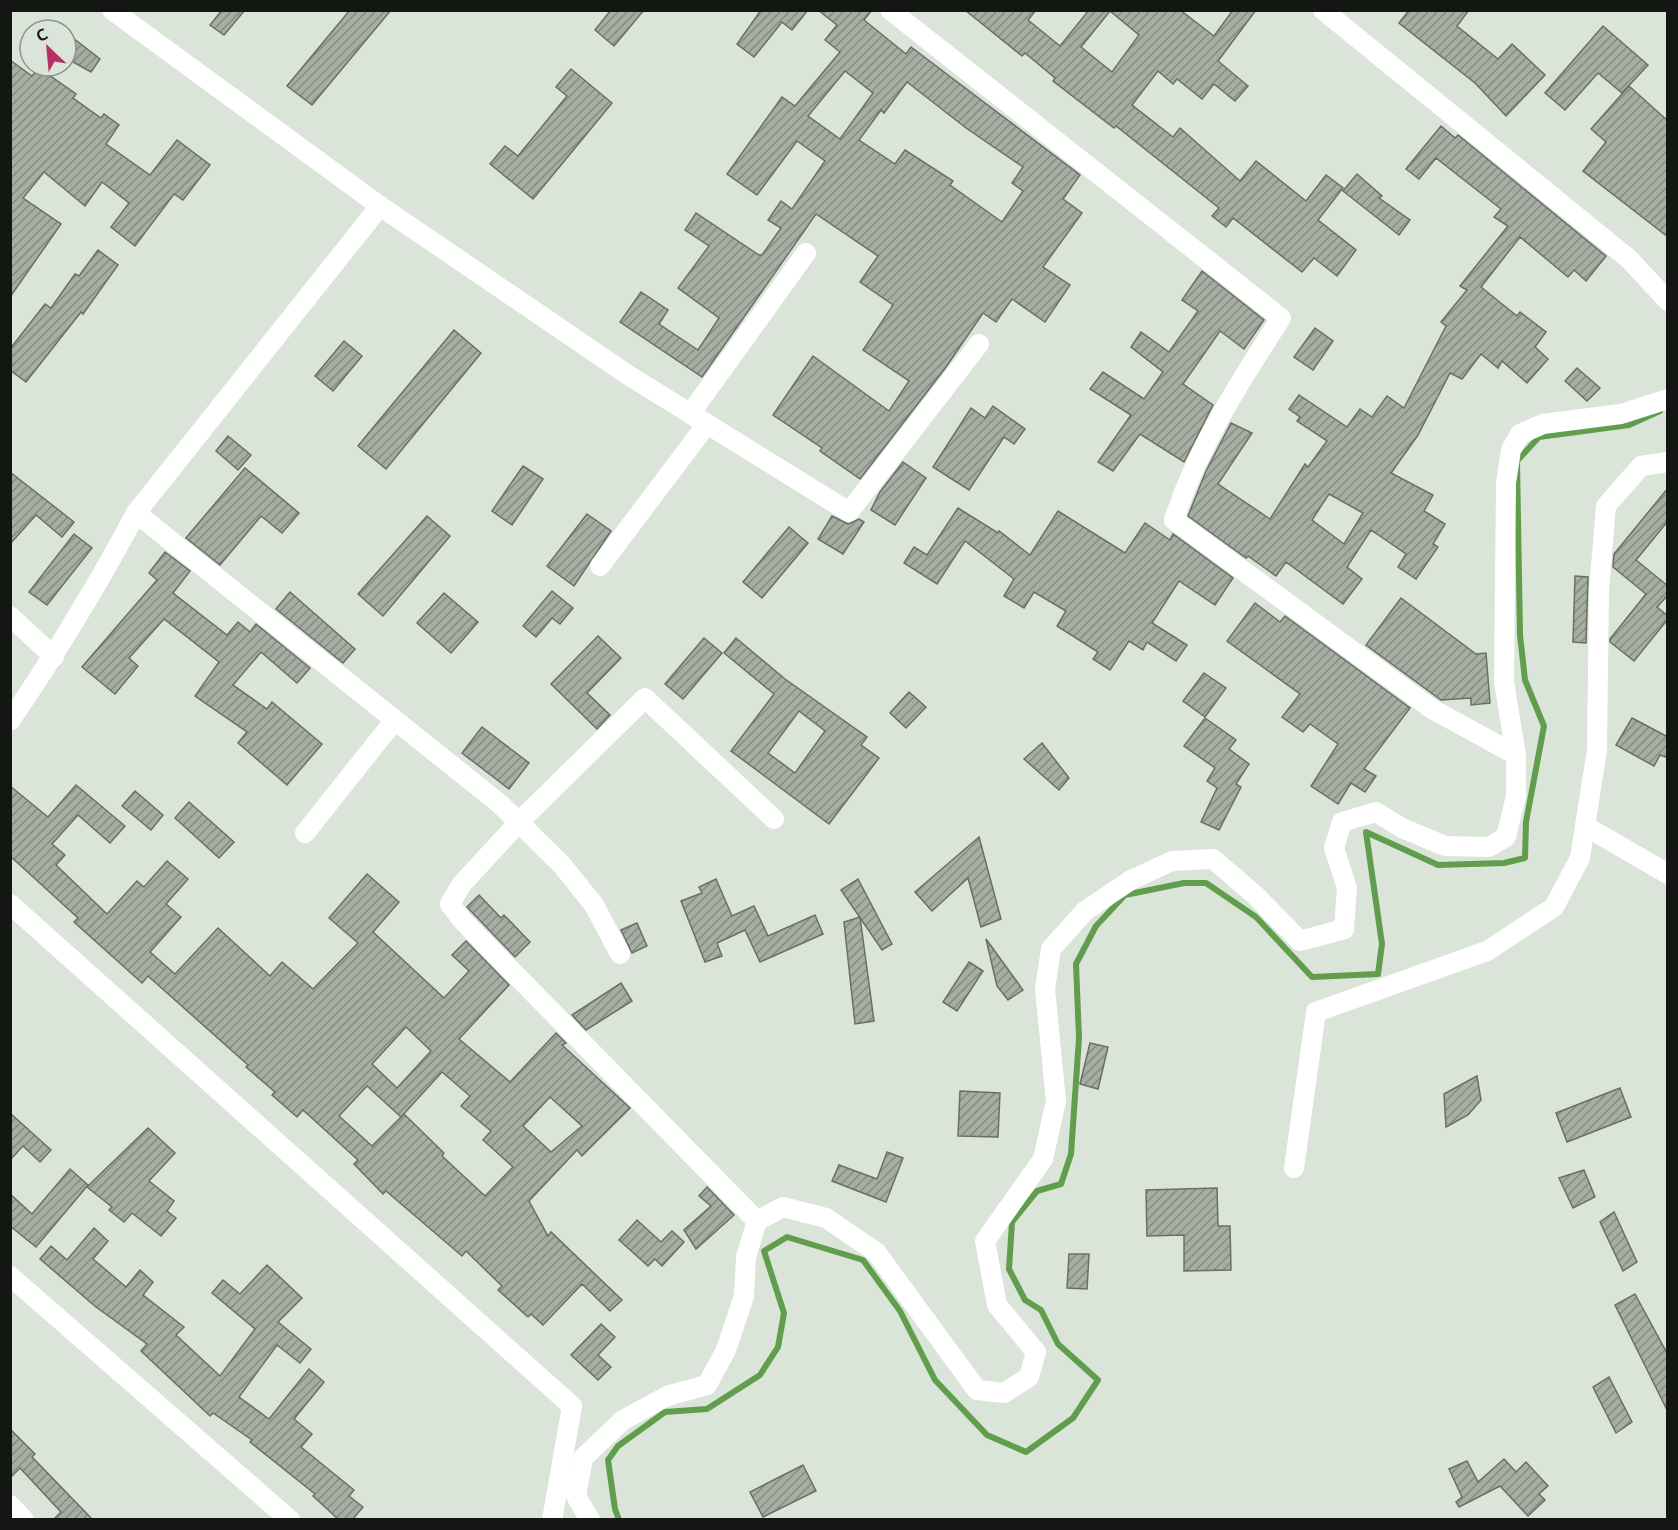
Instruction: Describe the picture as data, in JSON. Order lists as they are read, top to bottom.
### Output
{
  "north": "top left"
}
